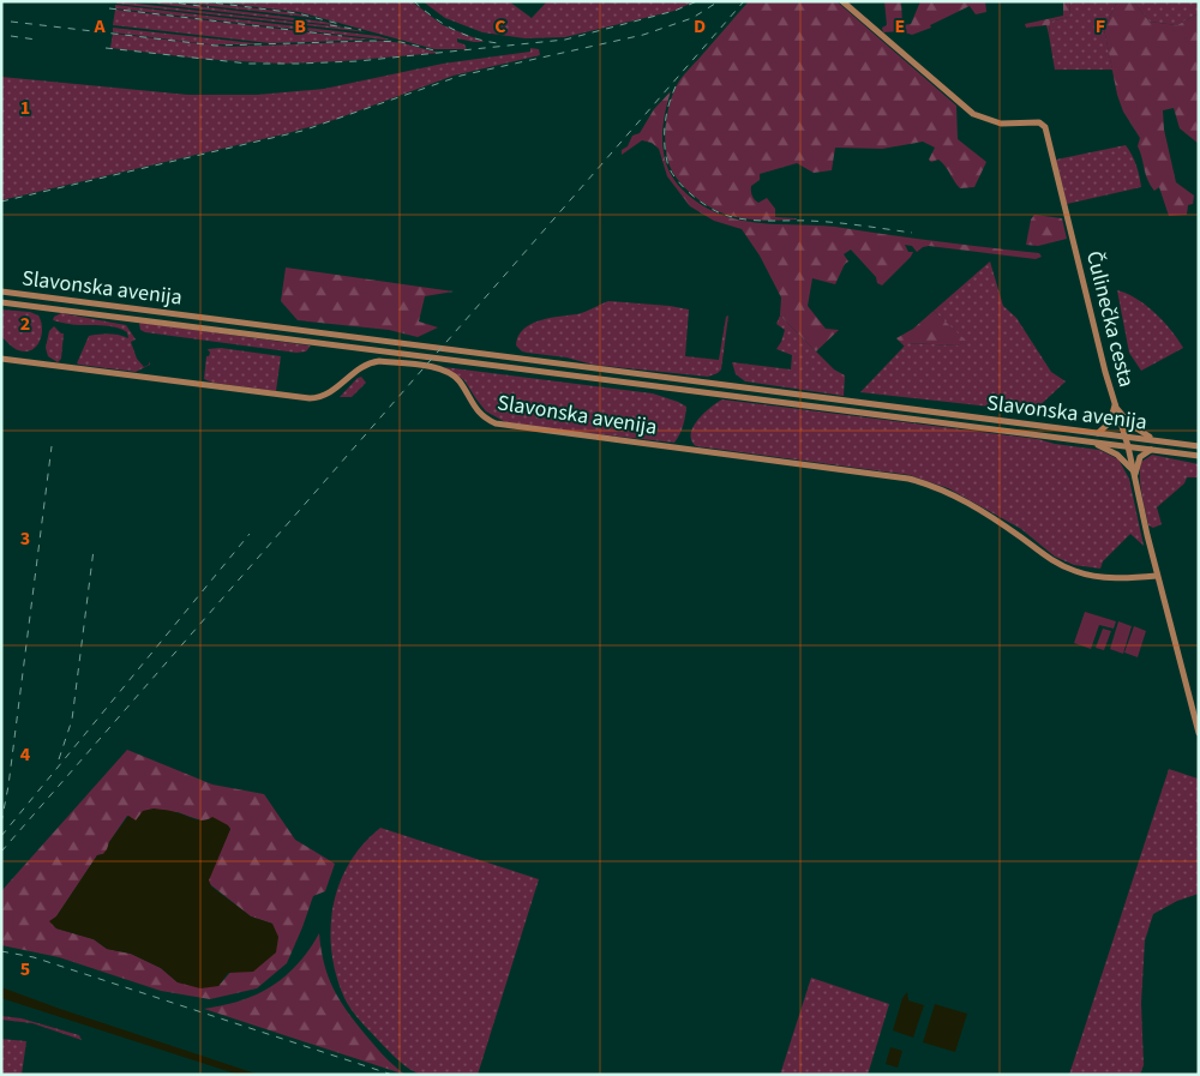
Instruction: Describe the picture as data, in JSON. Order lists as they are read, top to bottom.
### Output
{
  "streets": {
    "main road": ["Slavonska avenija", "Čulinečka cesta"]
  },
  "crossings": [
    ["Slavonska avenija", "Čulinečka cesta"]
  ],
  "grid": {
    "columns": [
      "A",
      "B",
      "C",
      "D",
      "E",
      "F"
    ],
    "rows": [
      "1",
      "2",
      "3",
      "4",
      "5"
    ]
  }
}
